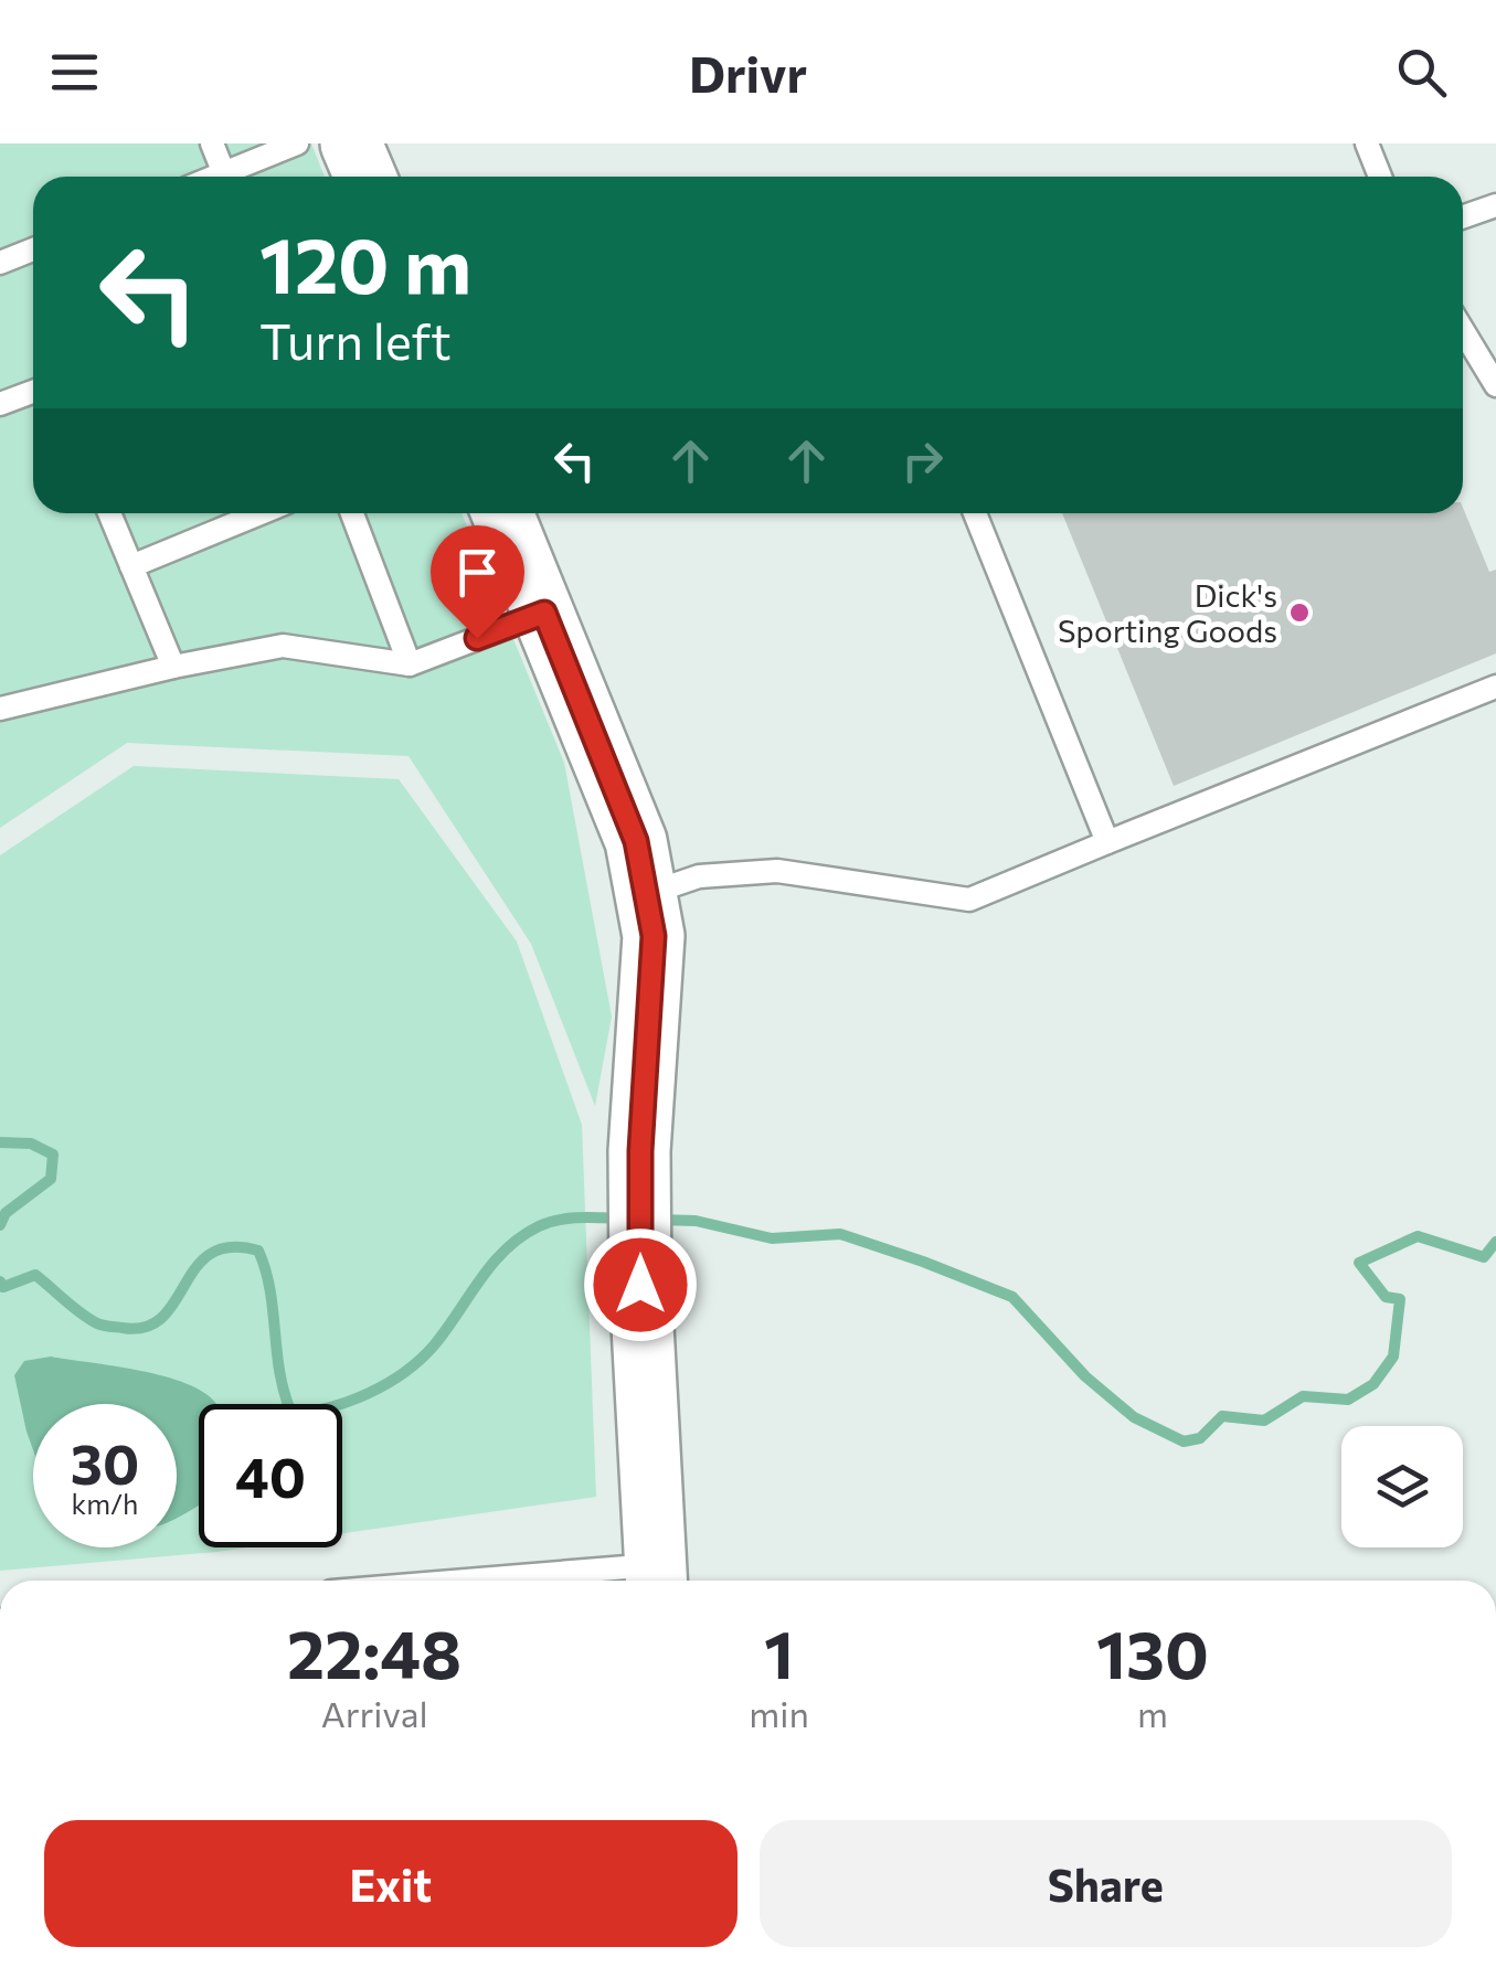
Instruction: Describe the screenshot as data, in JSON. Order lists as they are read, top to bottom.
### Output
{
  "places": ["Dick's Sporting Goods"],
  "page": {
    "header": "Drivr",
    "turn": ["120 m", "Turn left"],
    "speed": "30 km/h",
    "limit": "40",
    "eta": [
      "22:48",
      "Arrival",
      "1",
      "min",
      "130",
      "m"
    ],
    "buttons": ["Exit", "Share"]
  }
}
